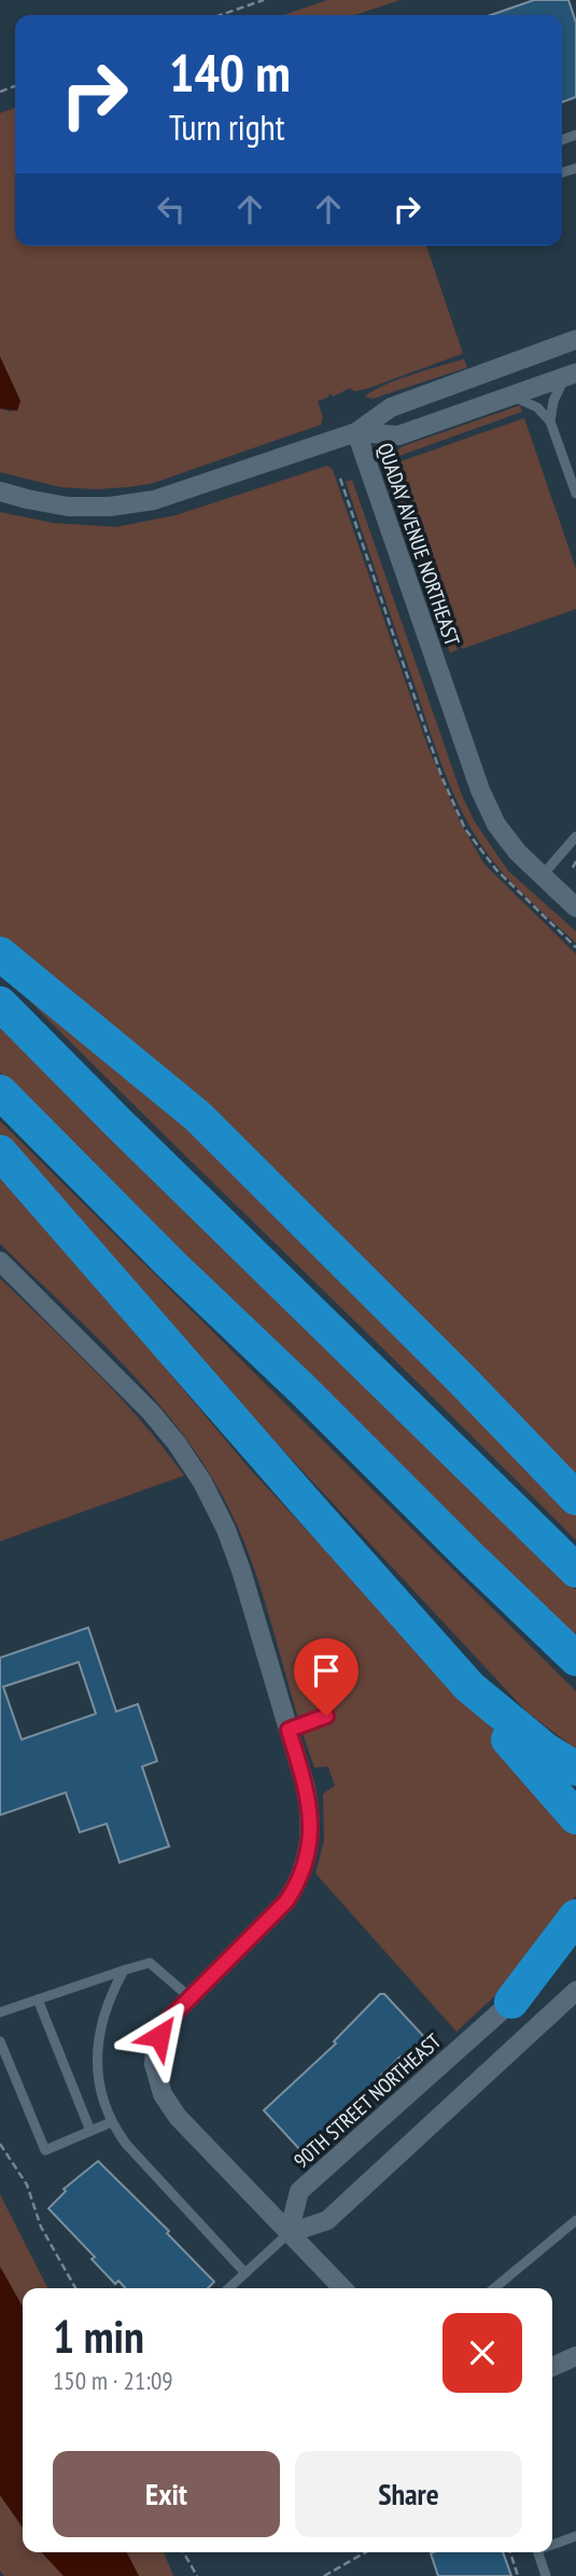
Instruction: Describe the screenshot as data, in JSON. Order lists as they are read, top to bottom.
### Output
{
  "streets": {
    "street": ["QUADAY AVENUE NORTHEAST", "90TH STREET NORTHEAST"]
  },
  "page": {
    "turn": ["140 m", "Turn right"],
    "heading": ["1 min", "150 m · 21:09"],
    "buttons": ["Exit", "Share"]
  }
}
